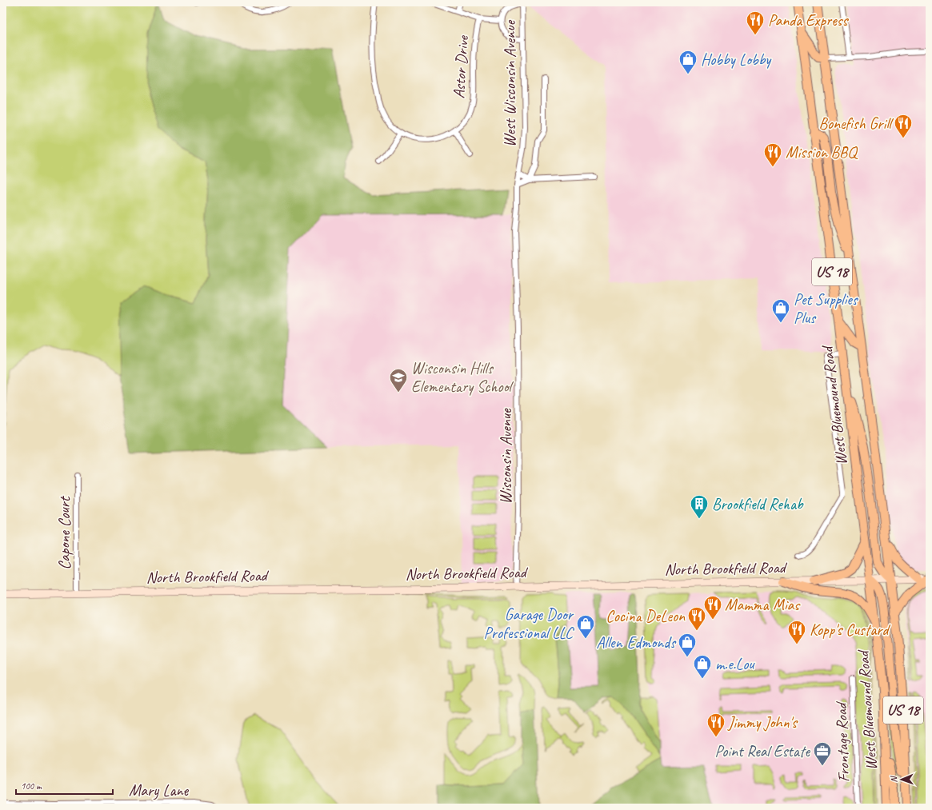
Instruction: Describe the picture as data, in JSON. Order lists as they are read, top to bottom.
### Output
{
  "streets": {
    "main road": ["US 18", "West Bluemound Road"],
    "street": [
      "Astor Drive",
      "West Wisconsin Avenue",
      "Wisconsin Avenue",
      "Capone Court",
      "North Brookfield Road",
      "Frontage Road",
      "Mary Lane"
    ]
  },
  "crossings": [
    ["West Wisconsin Avenue", "Wisconsin Avenue"],
    ["US 18", "North Brookfield Road"],
    ["West Bluemound Road", "North Brookfield Road"],
    ["Wisconsin Avenue", "North Brookfield Road"],
    ["Capone Court", "North Brookfield Road"]
  ],
  "places": {
    "restaurant": [
      "Panda Express",
      "Bonefish Grill",
      "Mission BBQ",
      "Mamma Mias",
      "Cocina DeLeon",
      "Kopp's Custard",
      "Jimmy John's"
    ],
    "shop": [
      "Hobby Lobby",
      "Pet Supplies Plus",
      "Garage Door Professional LLC",
      "Allen Edmonds",
      "m.e.Lou"
    ],
    "school or university": ["Wisconsin Hills Elementary School"],
    "building": ["Brookfield Rehab"],
    "office": ["Point Real Estate"]
  },
  "scale_bar": "100 m",
  "north": "left"
}
